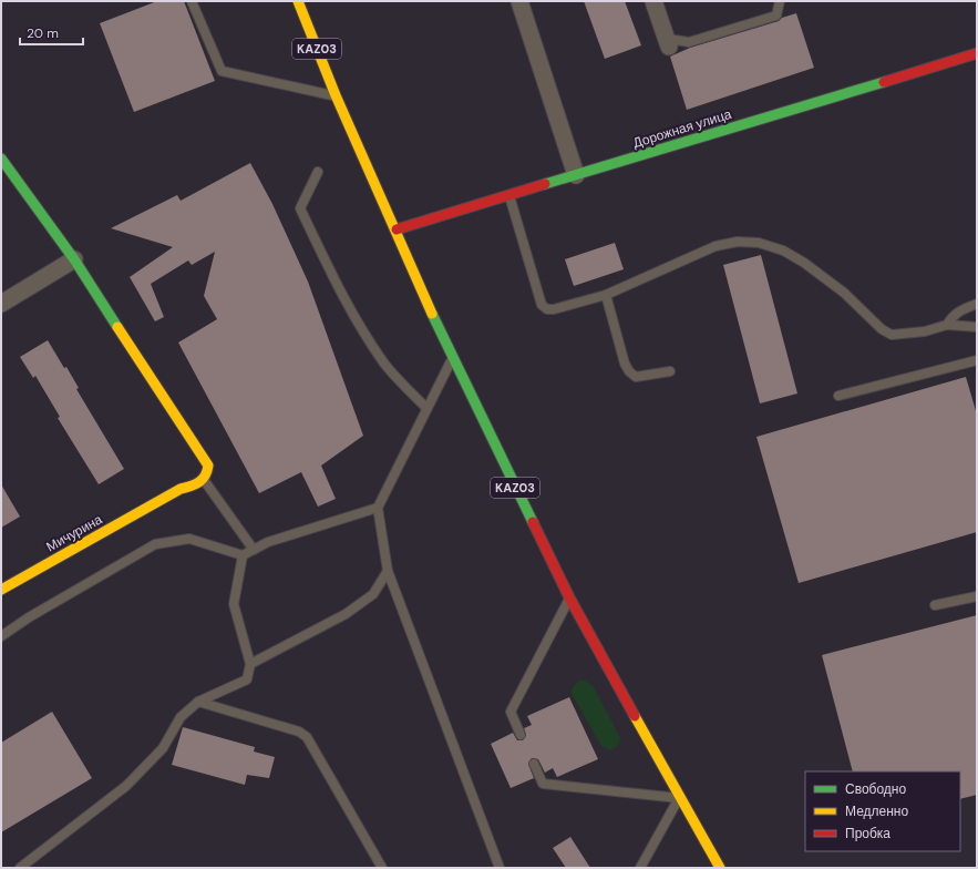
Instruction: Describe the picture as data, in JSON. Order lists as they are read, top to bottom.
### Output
{
  "streets": {
    "main road": ["KАZ03", "Дорожная улица", "Мичурина"]
  },
  "crossings": [
    ["KАZ03", "Дорожная улица"]
  ],
  "legend": ["Свободно", "Медленно", "Пробка"],
  "scale_bar": "20 m"
}
